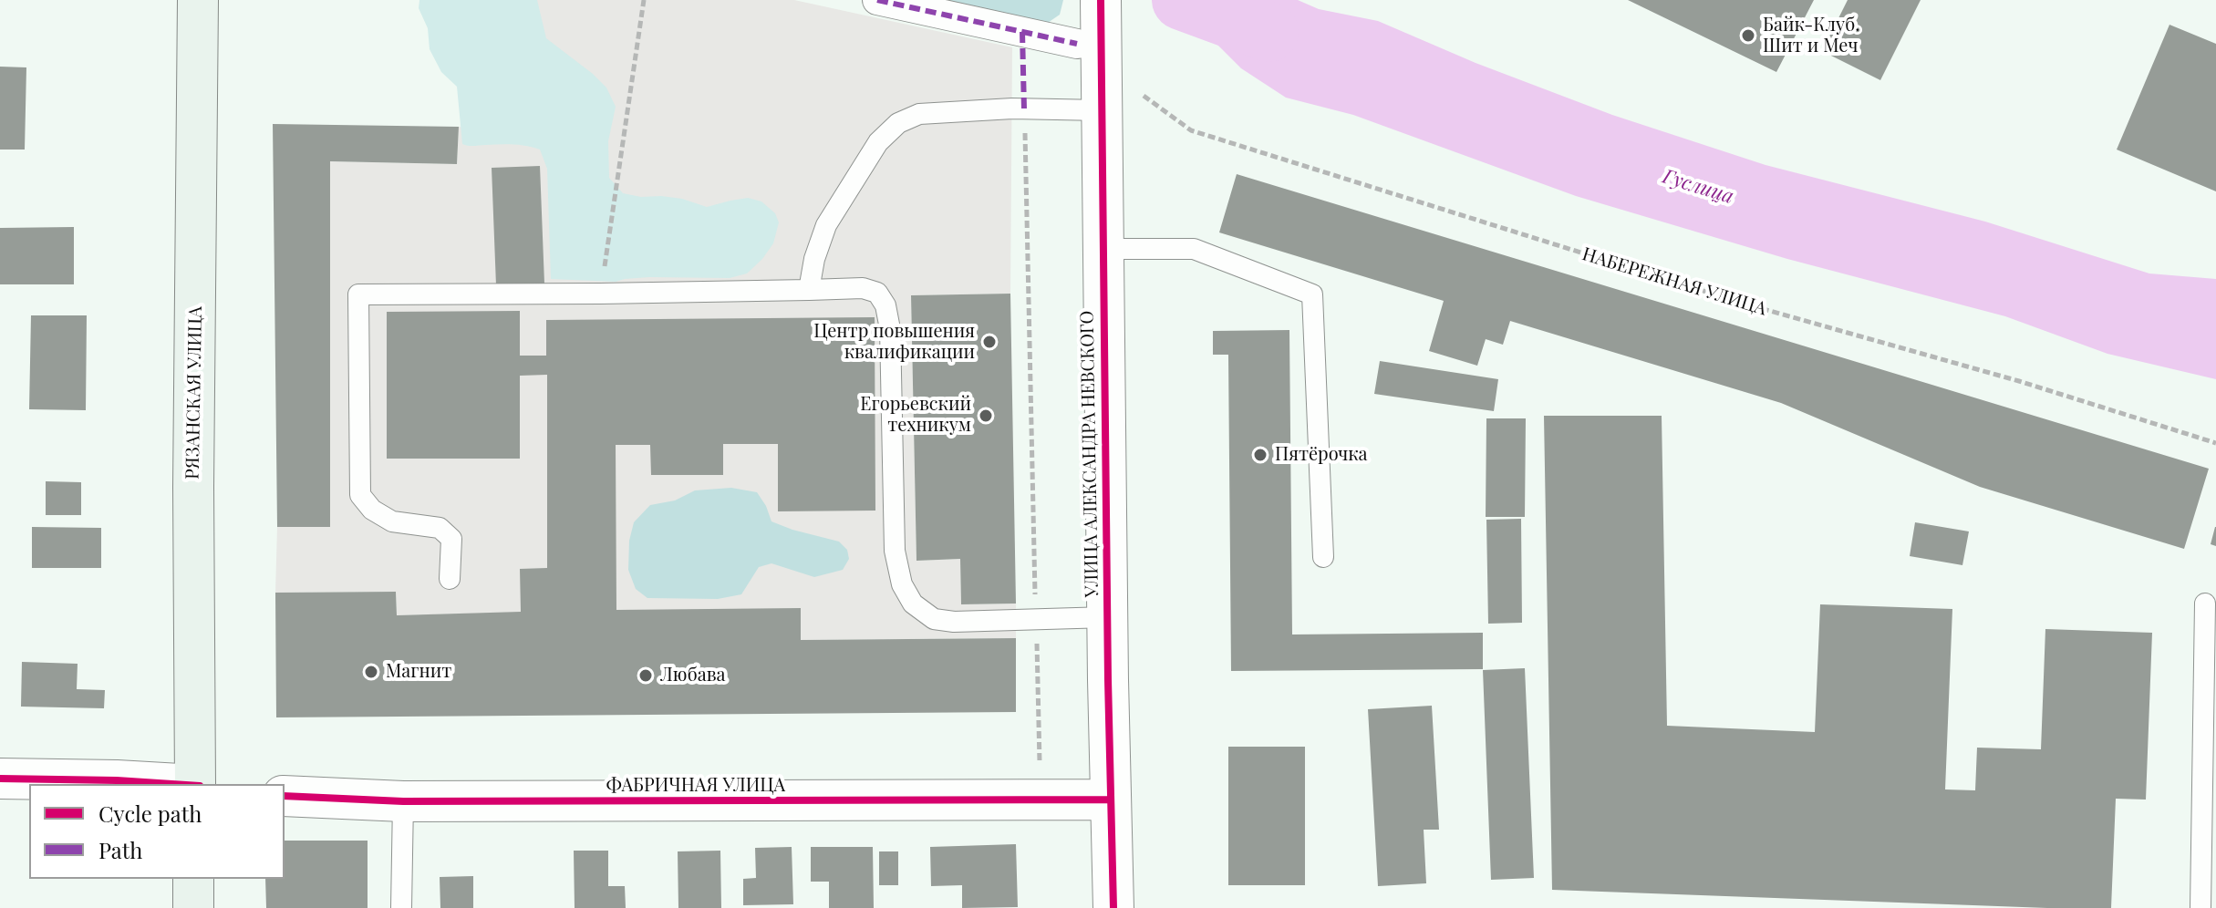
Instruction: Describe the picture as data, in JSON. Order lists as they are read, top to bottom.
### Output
{
  "streets": {
    "main road": ["РЯЗАНСКАЯ УЛИЦА"],
    "street": ["УЛИЦА АЛЕКСАНДРА НЕВСКОГО", "ФАБРИЧНАЯ УЛИЦА"],
    "path": ["НАБЕРЕЖНАЯ УЛИЦА"]
  },
  "crossings": [
    ["УЛИЦА АЛЕКСАНДРА НЕВСКОГО", "ФАБРИЧНАЯ УЛИЦА"]
  ],
  "water": ["Гуслица"],
  "places": [
    "Байк-Клуб. Шит и Меч",
    "Центр повышения квалификации",
    "Егорьевский техникум",
    "Пятёрочка",
    "Магнит",
    "Любава"
  ],
  "legend": ["Cycle path", "Path"]
}
